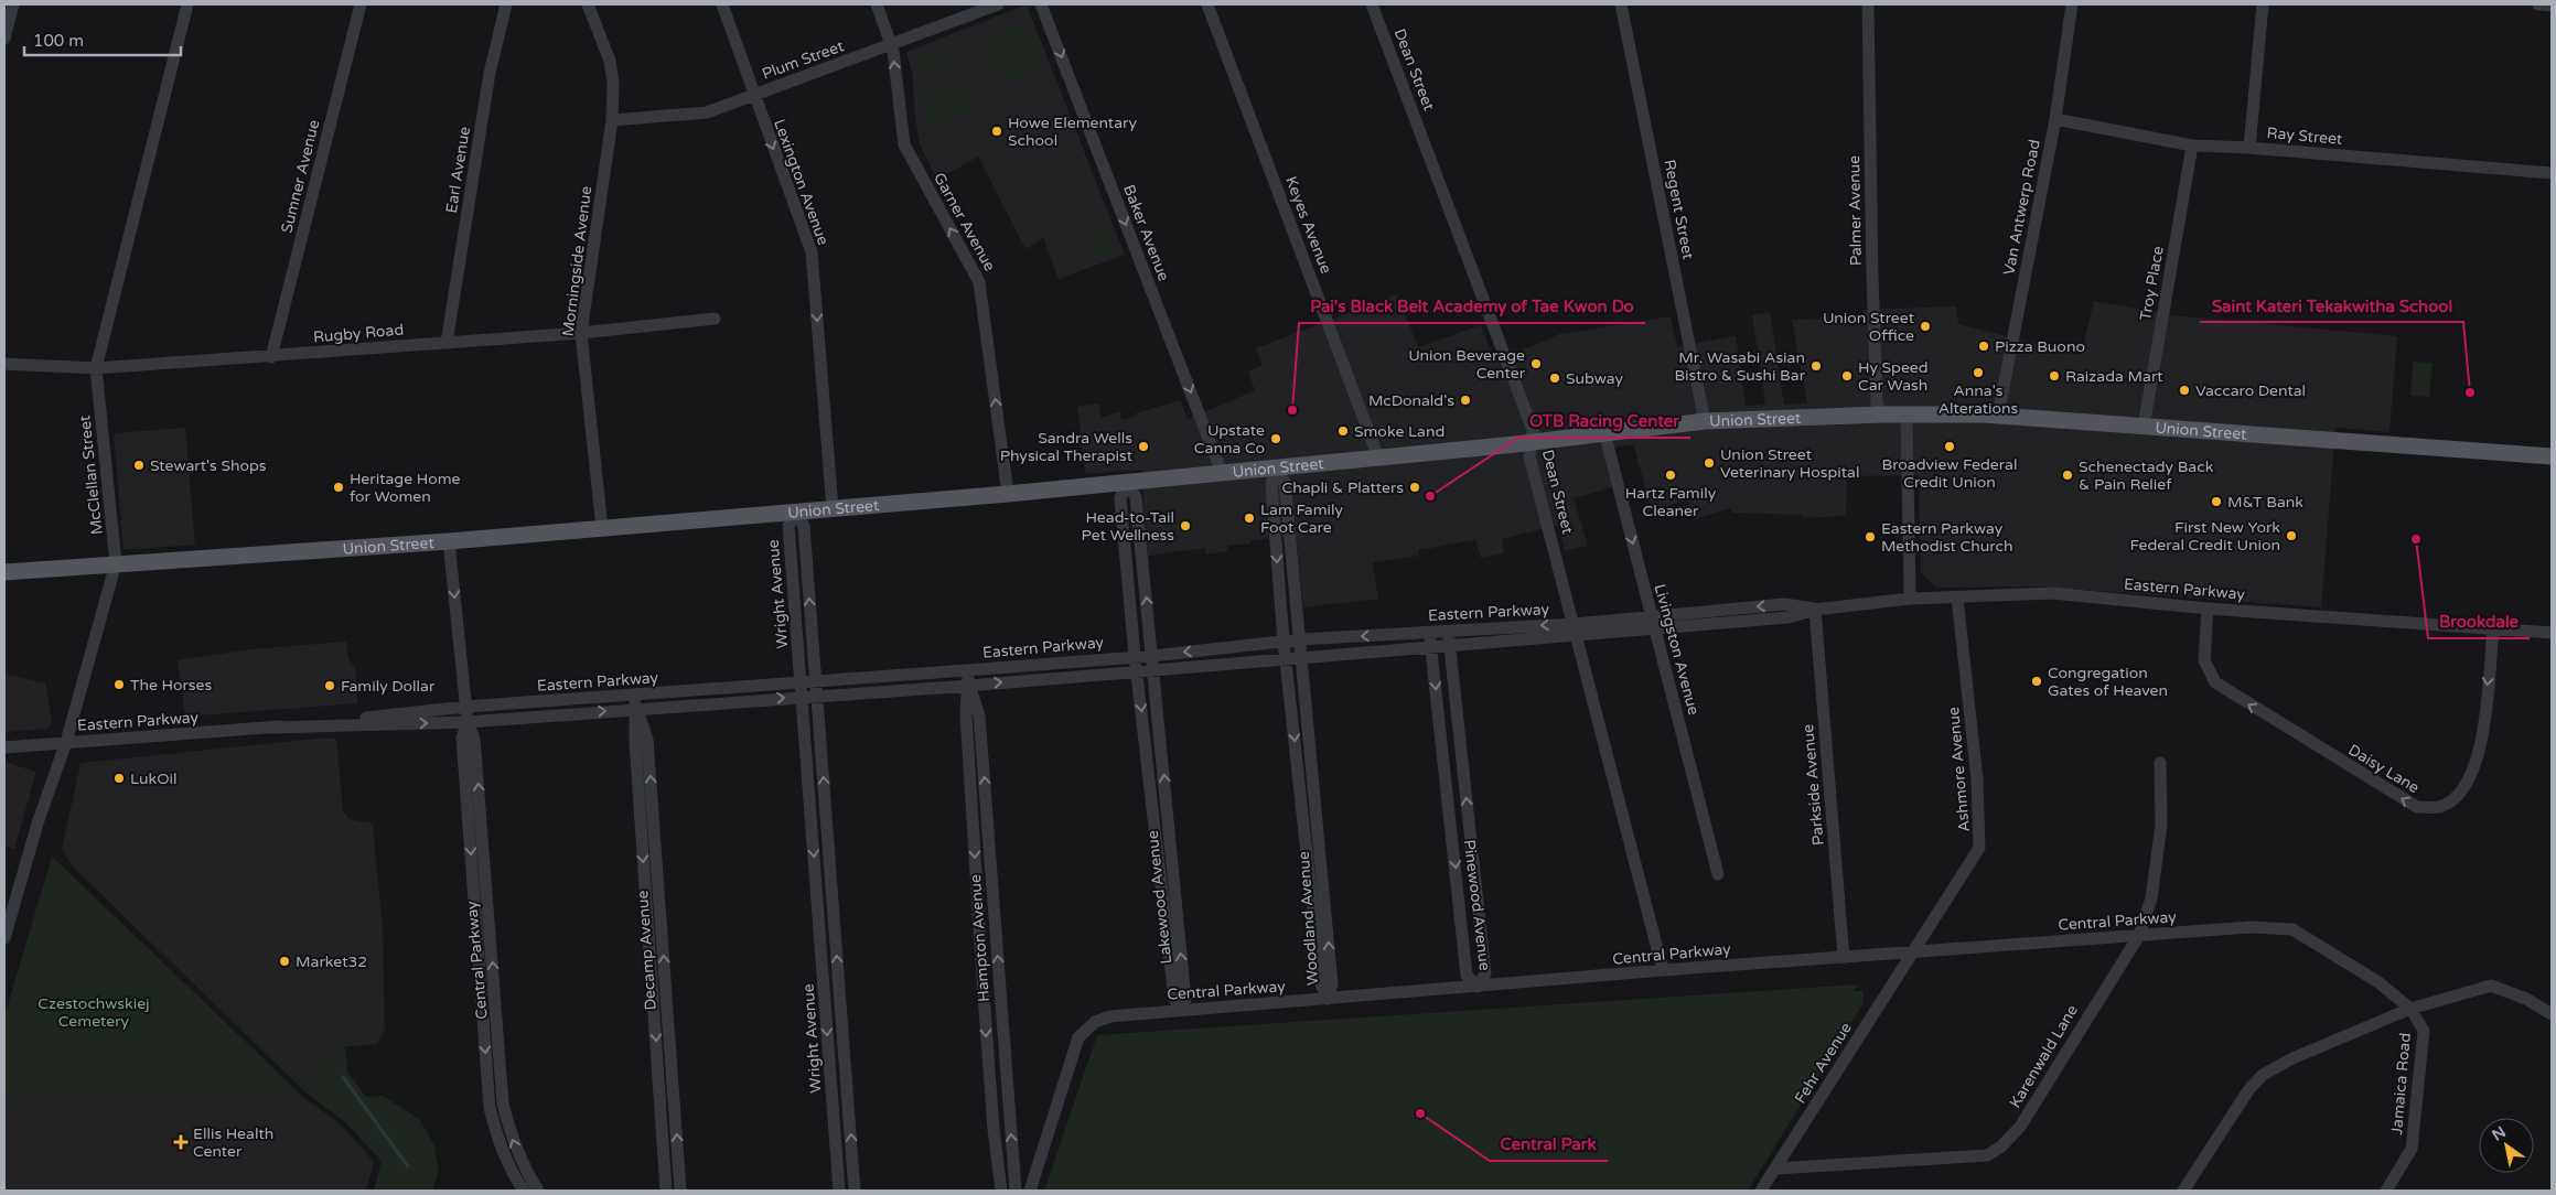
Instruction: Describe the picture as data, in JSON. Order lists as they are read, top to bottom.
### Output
{
  "streets": {
    "main road": ["Union Street"],
    "street": [
      "Plum Street",
      "Dean Street",
      "Ray Street",
      "Earl Avenue",
      "Sumner Avenue",
      "Lexington Avenue",
      "Van Antwerp Road",
      "Regent Street",
      "Palmer Avenue",
      "Garner Avenue",
      "Keyes Avenue",
      "Baker Avenue",
      "Morningside Avenue",
      "Troy Place",
      "Rugby Road",
      "McClellan Street",
      "Eastern Parkway",
      "Wright Avenue",
      "Livingston Avenue",
      "Daisy Lane",
      "Ashmore Avenue",
      "Parkside Avenue",
      "Lakewood Avenue",
      "Pinewood Avenue",
      "Woodland Avenue",
      "Central Parkway",
      "Hampton Avenue",
      "Decamp Avenue",
      "Karenwald Lane",
      "Fehr Avenue",
      "Jamaica Road"
    ]
  },
  "crossings": [
    ["Plum Street", "Lexington Avenue"],
    ["Plum Street", "Garner Avenue"],
    ["Plum Street", "Morningside Avenue"],
    ["Dean Street", "Union Street"],
    ["Dean Street", "Eastern Parkway"],
    ["Dean Street", "Central Parkway"],
    ["Ray Street", "Van Antwerp Road"],
    ["Ray Street", "Troy Place"],
    ["Earl Avenue", "Rugby Road"],
    ["Sumner Avenue", "Rugby Road"],
    ["Lexington Avenue", "Union Street"],
    ["Van Antwerp Road", "Union Street"],
    ["Regent Street", "Union Street"],
    ["Palmer Avenue", "Union Street"],
    ["Garner Avenue", "Union Street"],
    ["Keyes Avenue", "Union Street"],
    ["Baker Avenue", "Union Street"],
    ["Morningside Avenue", "Rugby Road"],
    ["Morningside Avenue", "Union Street"],
    ["Troy Place", "Union Street"],
    ["Rugby Road", "McClellan Street"],
    ["Union Street", "McClellan Street"],
    ["Union Street", "Wright Avenue"],
    ["Union Street", "Livingston Avenue"],
    ["Union Street", "Lakewood Avenue"],
    ["Union Street", "Woodland Avenue"],
    ["Union Street", "Central Parkway"],
    ["McClellan Street", "Eastern Parkway"],
    ["Eastern Parkway", "Wright Avenue"],
    ["Eastern Parkway", "Livingston Avenue"],
    ["Eastern Parkway", "Daisy Lane"],
    ["Eastern Parkway", "Ashmore Avenue"],
    ["Eastern Parkway", "Parkside Avenue"],
    ["Eastern Parkway", "Lakewood Avenue"],
    ["Eastern Parkway", "Pinewood Avenue"],
    ["Eastern Parkway", "Woodland Avenue"],
    ["Eastern Parkway", "Central Parkway"],
    ["Eastern Parkway", "Hampton Avenue"],
    ["Eastern Parkway", "Decamp Avenue"],
    ["Ashmore Avenue", "Central Parkway"],
    ["Ashmore Avenue", "Fehr Avenue"],
    ["Parkside Avenue", "Central Parkway"],
    ["Lakewood Avenue", "Central Parkway"],
    ["Pinewood Avenue", "Central Parkway"],
    ["Woodland Avenue", "Central Parkway"],
    ["Central Parkway", "Karenwald Lane"],
    ["Central Parkway", "Fehr Avenue"],
    ["Central Parkway", "Jamaica Road"],
    ["Karenwald Lane", "Fehr Avenue"]
  ],
  "one_way": [
    "Lexington Avenue",
    "Garner Avenue",
    "Baker Avenue",
    "Livingston Avenue"
  ],
  "parks": ["Czestochwskiej Cemetery"],
  "places": {
    "other": [
      "Howe Elementary School",
      "Union Street Office",
      "Pizza Buono",
      "Union Beverage Center",
      "Mr. Wasabi Asian Bistro & Sushi Bar",
      "Anna's Alterations",
      "Hy Speed Car Wash",
      "Raizada Mart",
      "Subway",
      "Vaccaro Dental",
      "Saint Kateri Tekakwitha School",
      "McDonald's",
      "Pai's Black Belt Academy of Tae Kwon Do",
      "Smoke Land",
      "Upstate Canna Co",
      "Sandra Wells Physical Therapist",
      "Broadview Federal Credit Union",
      "Union Street Veterinary Hospital",
      "Stewart's Shops",
      "Hartz Family Cleaner",
      "Schenectady Back & Pain Relief",
      "Heritage Home for Women",
      "Chapli & Platters",
      "OTB Racing Center",
      "M&T Bank",
      "Lam Family Foot Care",
      "Head-to-Tail Pet Wellness",
      "First New York Federal Credit Union",
      "Eastern Parkway Methodist Church",
      "Brookdale",
      "Congregation Gates of Heaven",
      "The Horses",
      "Family Dollar",
      "LukOil",
      "Market32",
      "Central Park"
    ],
    "health": ["Ellis Health Center"]
  },
  "scale_bar": "100 m",
  "north": "top left"
}
